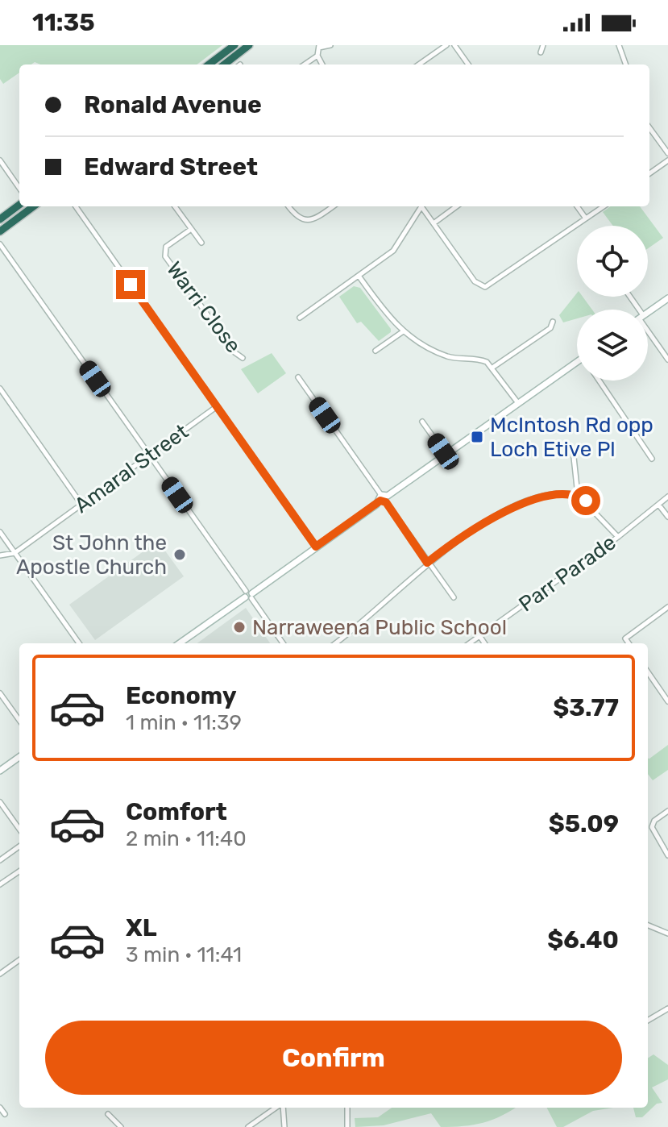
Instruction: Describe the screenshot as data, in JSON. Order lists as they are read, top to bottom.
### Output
{
  "streets": {
    "street": ["Warri Close", "Amaral Street", "Parr Parade"]
  },
  "places": {
    "transit": ["McIntosh Rd opp Loch Etive Pl"],
    "other": ["St John the Apostle Church", "Narraweena Public School"]
  },
  "page": {
    "status": "11:35",
    "banner": ["Ronald Avenue", "Edward Street"],
    "list": [
      {
        "name": "Economy",
        "note": "1 min · 11:39",
        "value": "$3.77"
      },
      {
        "name": "Comfort",
        "note": "2 min · 11:40",
        "value": "$5.09"
      },
      {
        "name": "XL",
        "note": "3 min · 11:41",
        "value": "$6.40"
      }
    ],
    "buttons": "Confirm"
  }
}
